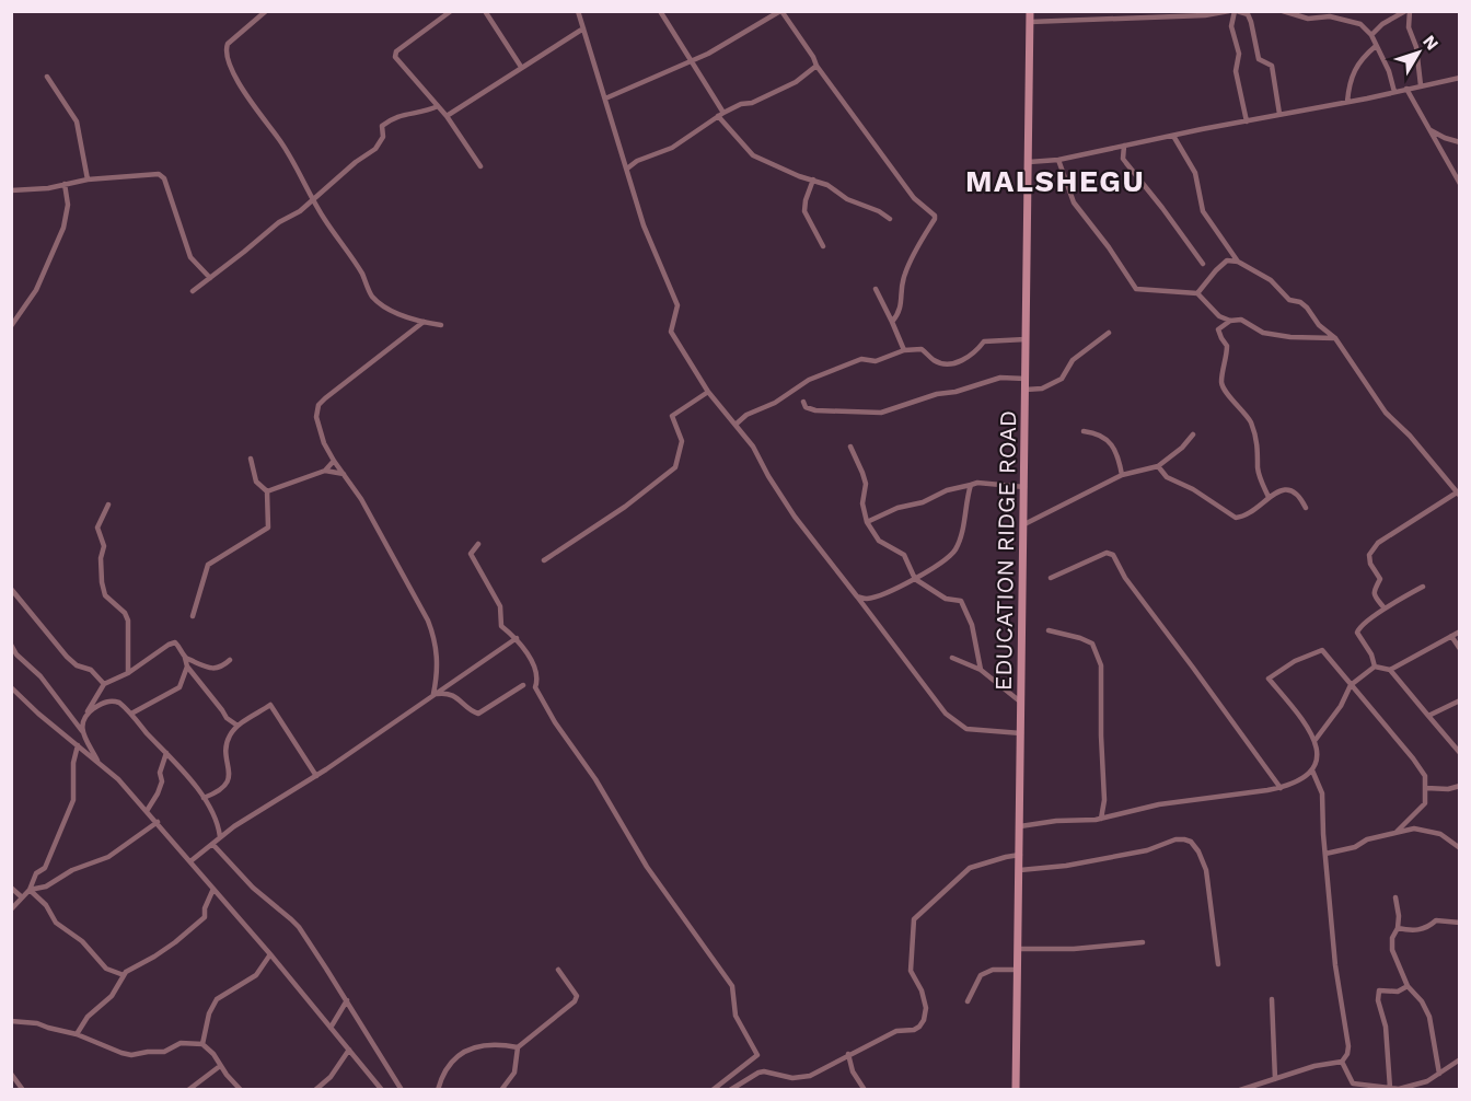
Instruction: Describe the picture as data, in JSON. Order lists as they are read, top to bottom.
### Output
{
  "streets": {
    "main road": ["EDUCATION RIDGE ROAD"]
  },
  "districts": ["MALSHEGU"],
  "north": "top right"
}
